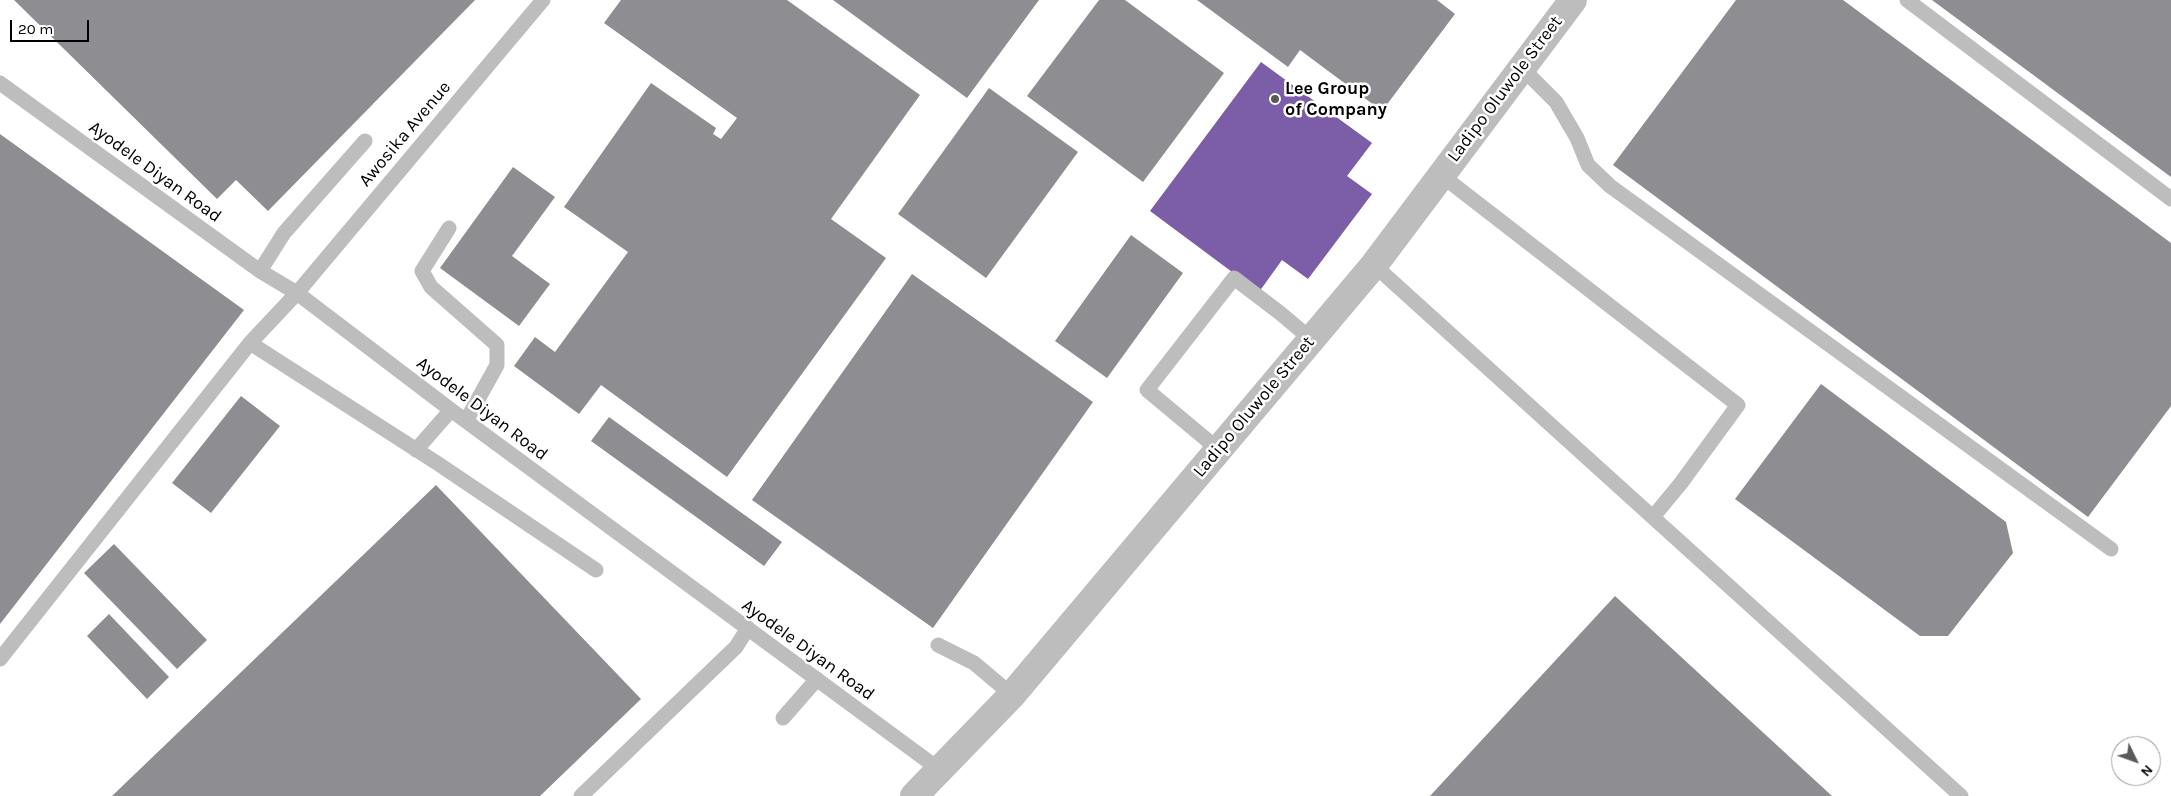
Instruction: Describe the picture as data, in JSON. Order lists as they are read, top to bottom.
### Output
{
  "streets": {
    "street": ["Ladipo Oluwole Street"],
    "lane": ["Awosika Avenue", "Ayodele Diyan Road"]
  },
  "crossings": [
    ["Ladipo Oluwole Street", "Ayodele Diyan Road"],
    ["Awosika Avenue", "Ayodele Diyan Road"]
  ],
  "places": ["Lee Group of Company"],
  "scale_bar": "20 m",
  "north": "bottom right"
}
